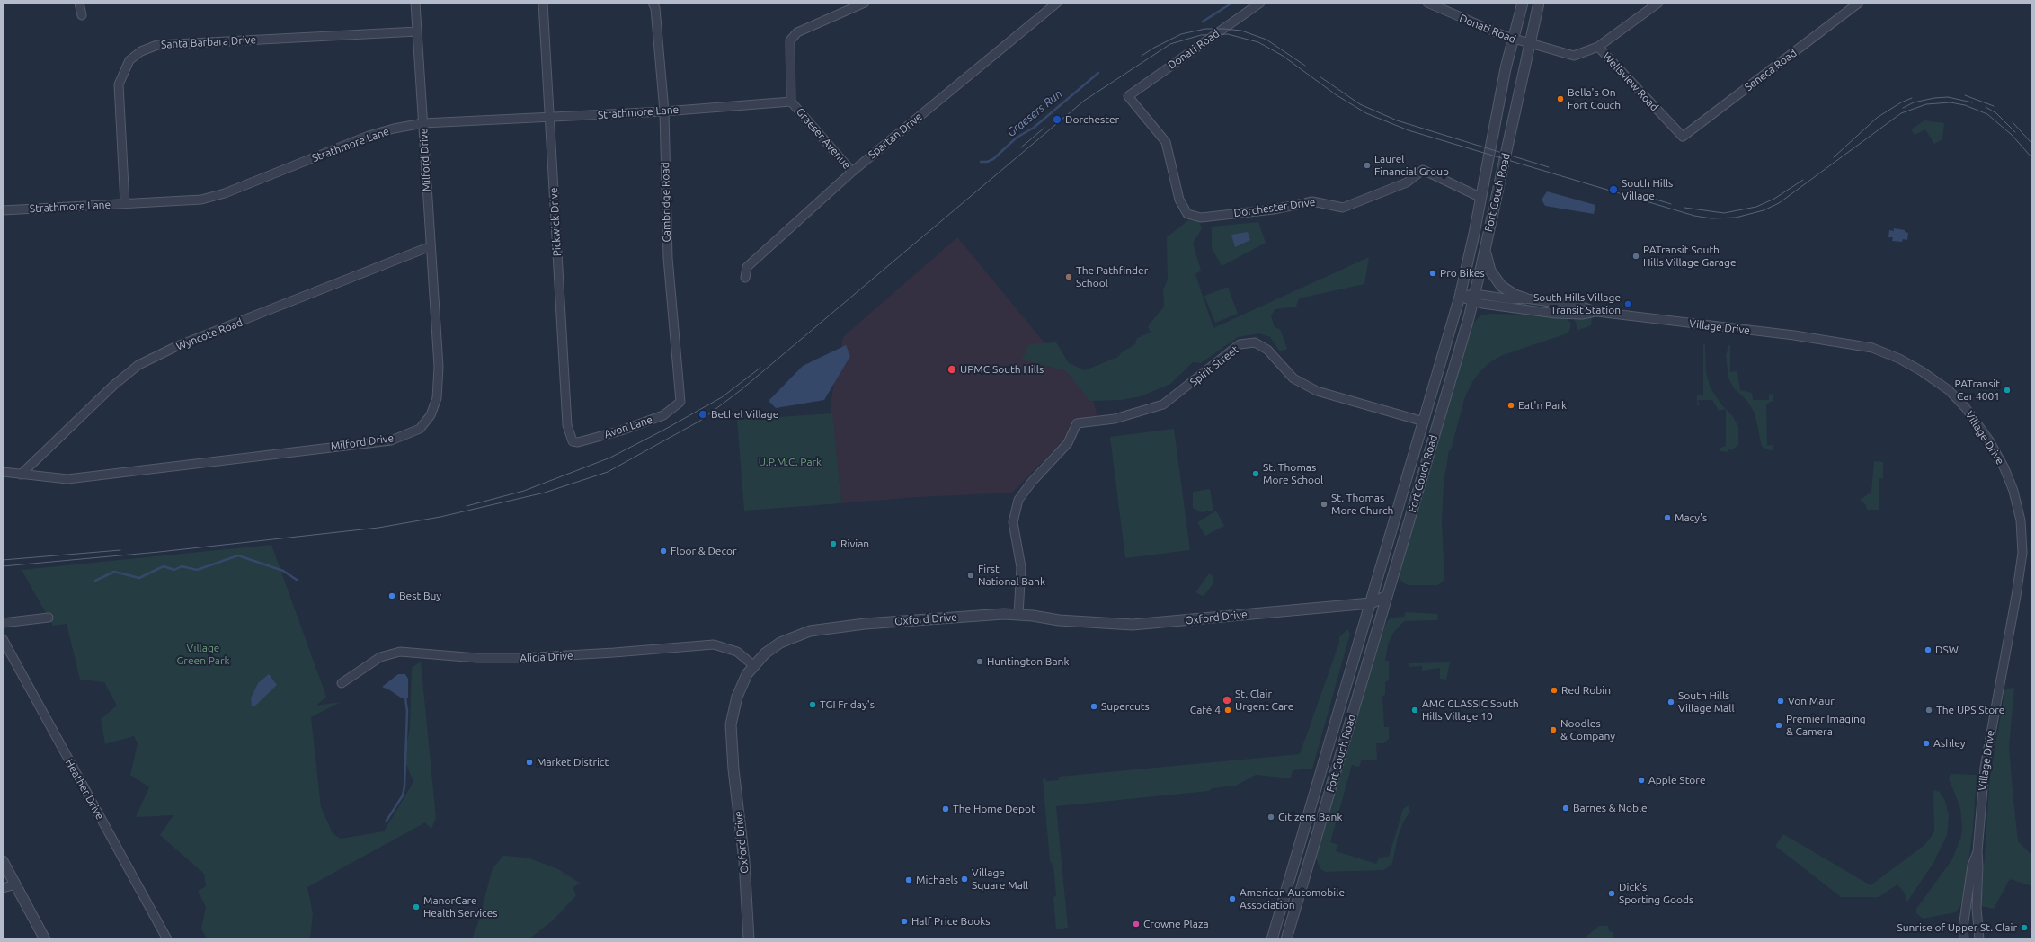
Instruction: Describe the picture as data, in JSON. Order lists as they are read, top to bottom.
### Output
{
  "streets": {
    "street": [
      "Donati Road",
      "Santa Barbara Drive",
      "Seneca Road",
      "Wellsview Road",
      "Strathmore Lane",
      "Spartan Drive",
      "Graeser Avenue",
      "Milford Drive",
      "Fort Couch Road",
      "Cambridge Road",
      "Dorchester Drive",
      "Pickwick Drive",
      "Village Drive",
      "Wyncote Road",
      "Spirit Street",
      "Avon Lane",
      "Oxford Drive",
      "Alicia Drive",
      "Heather Drive"
    ]
  },
  "crossings": [
    ["Donati Road", "Wellsview Road"],
    ["Donati Road", "Fort Couch Road"],
    ["Donati Road", "Dorchester Drive"],
    ["Santa Barbara Drive", "Strathmore Lane"],
    ["Santa Barbara Drive", "Milford Drive"],
    ["Seneca Road", "Wellsview Road"],
    ["Wellsview Road", "Fort Couch Road"],
    ["Strathmore Lane", "Graeser Avenue"],
    ["Strathmore Lane", "Milford Drive"],
    ["Strathmore Lane", "Cambridge Road"],
    ["Strathmore Lane", "Pickwick Drive"],
    ["Spartan Drive", "Graeser Avenue"],
    ["Milford Drive", "Wyncote Road"],
    ["Fort Couch Road", "Dorchester Drive"],
    ["Fort Couch Road", "Village Drive"],
    ["Fort Couch Road", "Spirit Street"],
    ["Fort Couch Road", "Oxford Drive"],
    ["Cambridge Road", "Avon Lane"],
    ["Pickwick Drive", "Avon Lane"],
    ["Spirit Street", "Oxford Drive"],
    ["Oxford Drive", "Alicia Drive"]
  ],
  "water": ["Graesers Run"],
  "parks": ["U.P.M.C. Park", "Village Green Park"],
  "places": [
    "Bella's On Fort Couch",
    "Dorchester",
    "Laurel Financial Group",
    "South Hills Village",
    "PATransit South Hills Village Garage",
    "Pro Bikes",
    "The Pathfinder School",
    "South Hills Village Transit Station",
    "UPMC South Hills",
    "PATransit Car 4001",
    "Eat'n Park",
    "Bethel Village",
    "St. Thomas More School",
    "St. Thomas More Church",
    "Macy's",
    "Rivian",
    "Floor & Decor",
    "First National Bank",
    "Best Buy",
    "DSW",
    "Huntington Bank",
    "Red Robin",
    "St. Clair Urgent Care",
    "Von Maur",
    "South Hills Village Mall",
    "TGI Friday's",
    "Supercuts",
    "Café 4",
    "AMC CLASSIC South Hills Village 10",
    "The UPS Store",
    "Premier Imaging & Camera",
    "Noodles & Company",
    "Ashley",
    "Market District",
    "Apple Store",
    "Barnes & Noble",
    "The Home Depot",
    "Citizens Bank",
    "Village Square Mall",
    "Michaels",
    "Dick's Sporting Goods",
    "American Automobile Association",
    "ManorCare Health Services",
    "Half Price Books",
    "Crowne Plaza",
    "Sunrise of Upper St. Clair"
  ]
}
